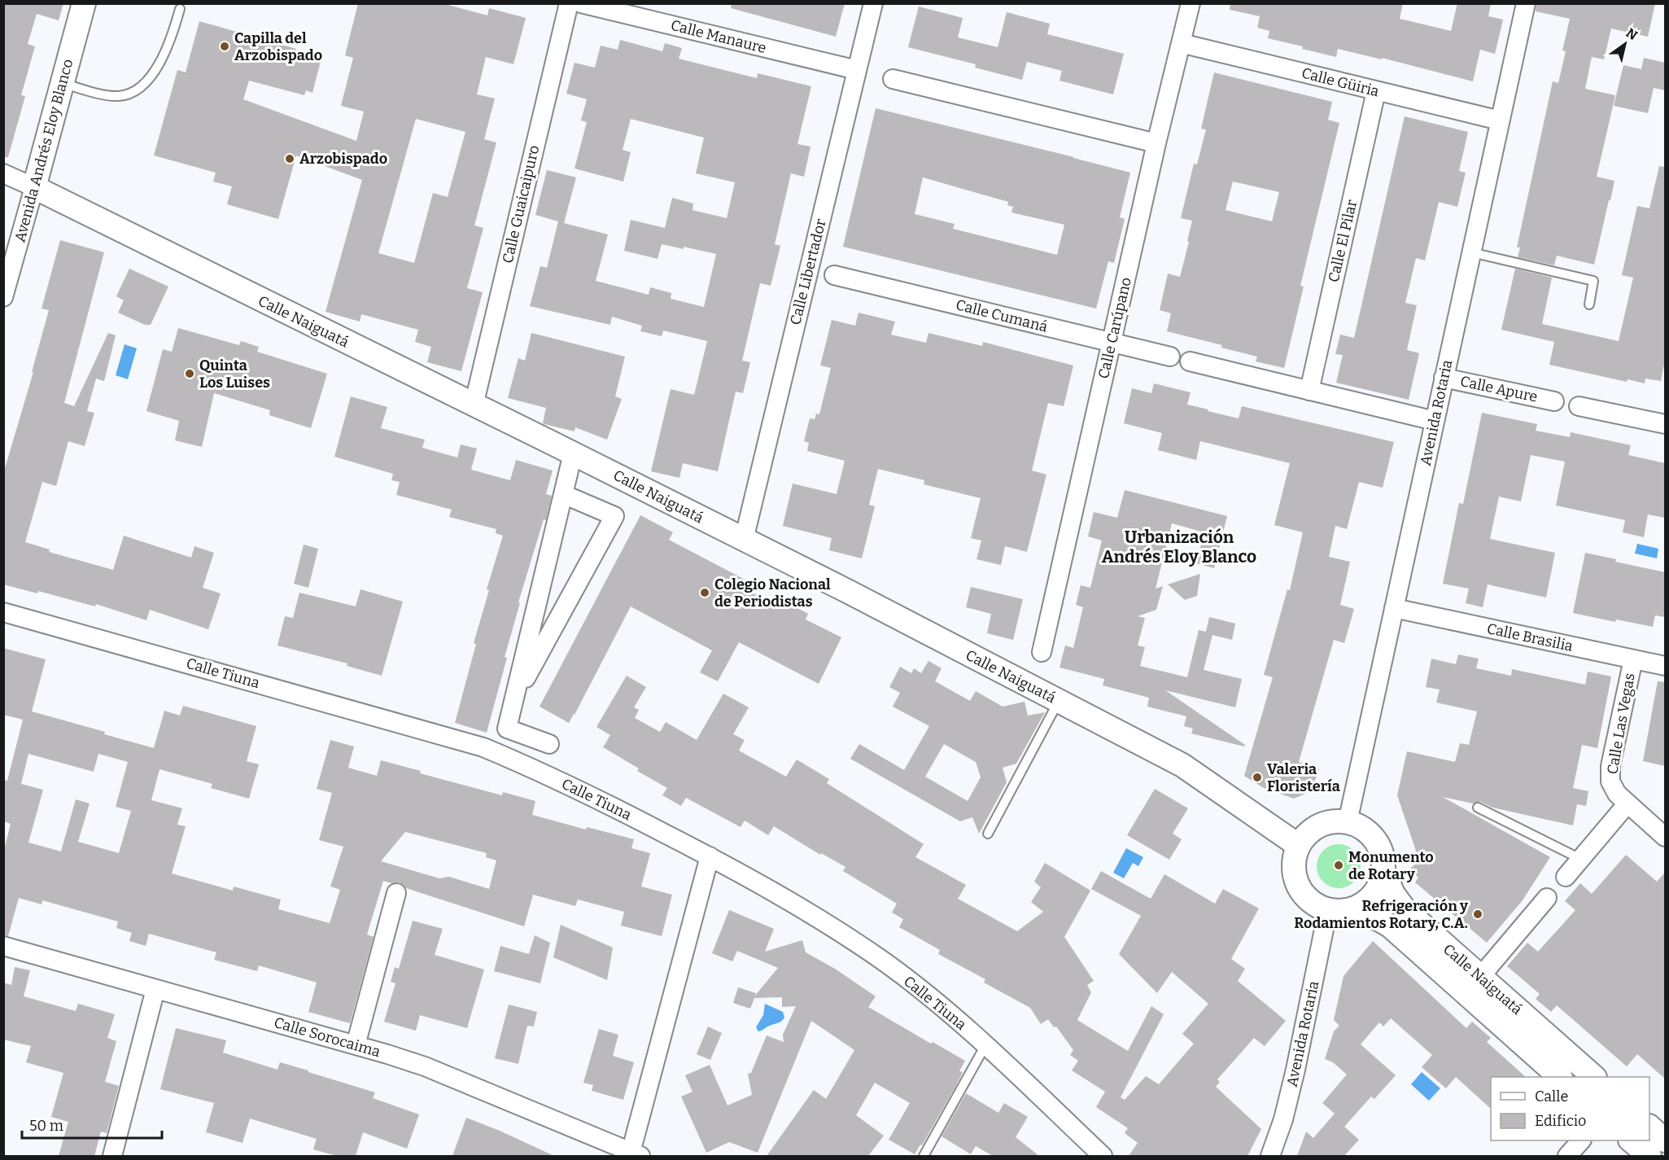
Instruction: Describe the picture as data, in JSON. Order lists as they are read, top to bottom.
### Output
{
  "streets": {
    "street": [
      "Calle Manaure",
      "Calle Güiria",
      "Avenida Andrés Eloy Blanco",
      "Calle Guaicaipuro",
      "Calle El Pilar",
      "Calle Libertador",
      "Calle Cumaná",
      "Calle Naiguatá",
      "Calle Carúpano",
      "Calle Apure",
      "Avenida Rotaria",
      "Calle Brasilia",
      "Calle Tiuna",
      "Calle Las Vegas",
      "Calle Sorocaima"
    ]
  },
  "crossings": [
    ["Calle Manaure", "Calle Libertador"],
    ["Calle Güiria", "Calle El Pilar"],
    ["Calle Güiria", "Calle Carúpano"],
    ["Calle Güiria", "Avenida Rotaria"],
    ["Avenida Andrés Eloy Blanco", "Calle Naiguatá"],
    ["Calle Guaicaipuro", "Calle Naiguatá"],
    ["Calle Libertador", "Calle Naiguatá"],
    ["Calle Cumaná", "Calle Carúpano"],
    ["Calle Naiguatá", "Avenida Rotaria"],
    ["Calle Apure", "Avenida Rotaria"],
    ["Avenida Rotaria", "Calle Brasilia"],
    ["Calle Brasilia", "Calle Las Vegas"]
  ],
  "districts": ["Urbanización Andrés Eloy Blanco"],
  "places": [
    "Capilla del Arzobispado",
    "Arzobispado",
    "Quinta Los Luises",
    "Colegio Nacional de Periodistas",
    "Valeria Floristería",
    "Monumento de Rotary",
    "Refrigeración y Rodamientos Rotary, C.A."
  ],
  "legend": ["Calle", "Edificio"],
  "scale_bar": "50 m",
  "north": "top right"
}
